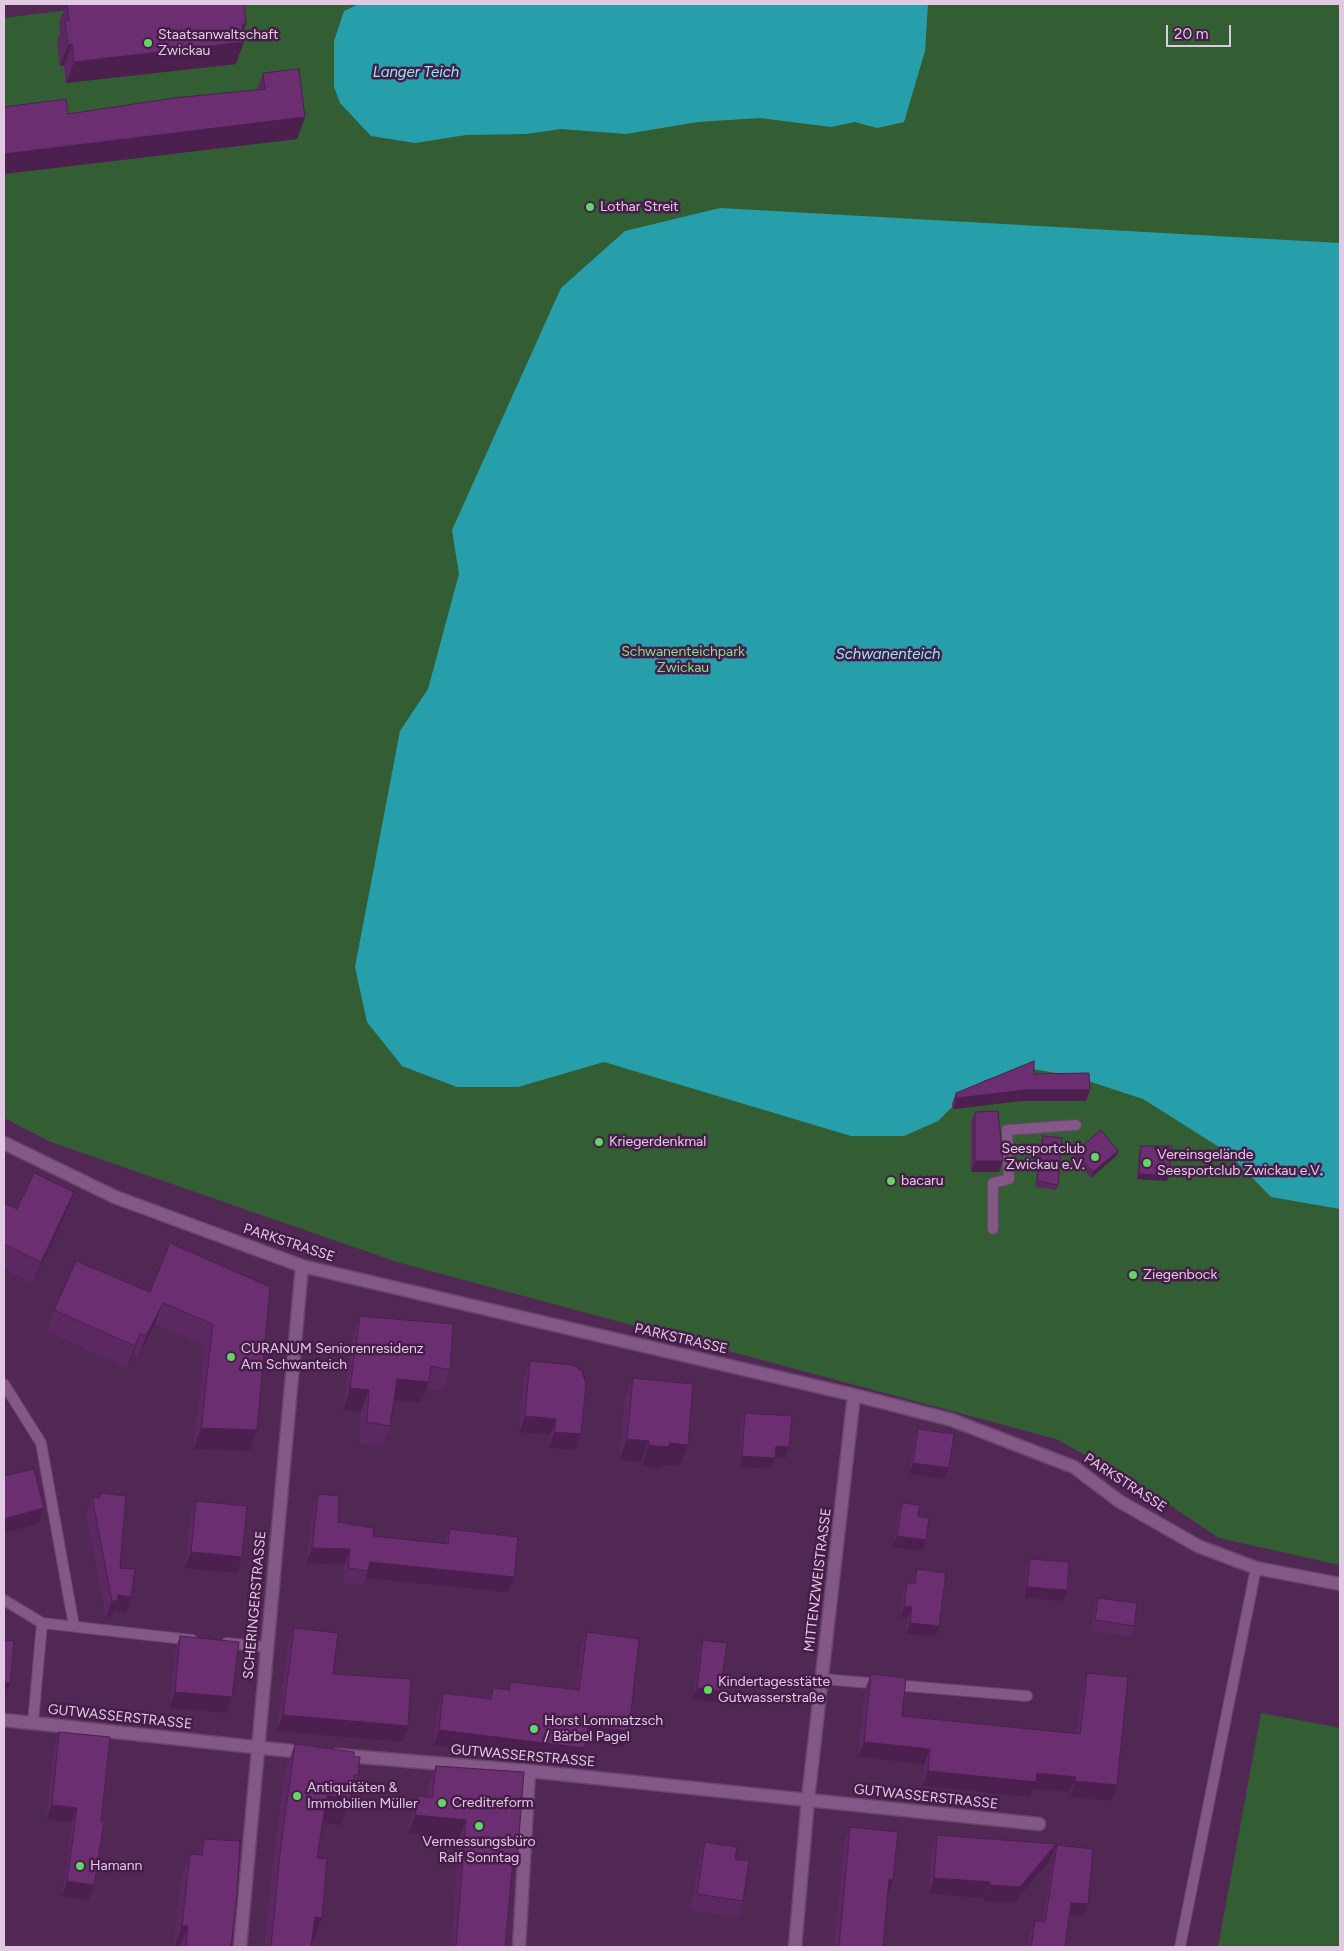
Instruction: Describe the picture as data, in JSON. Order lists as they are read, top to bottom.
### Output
{
  "streets": {
    "street": [
      "PARKSTRASSE",
      "MITTENZWEISTRASSE",
      "SCHERINGERSTRASSE",
      "GUTWASSERSTRASSE"
    ]
  },
  "crossings": [
    ["PARKSTRASSE", "MITTENZWEISTRASSE"],
    ["PARKSTRASSE", "SCHERINGERSTRASSE"],
    ["MITTENZWEISTRASSE", "GUTWASSERSTRASSE"],
    ["SCHERINGERSTRASSE", "GUTWASSERSTRASSE"]
  ],
  "water": ["Langer Teich", "Schwanenteich"],
  "parks": ["Schwanenteichpark Zwickau"],
  "places": [
    "Staatsanwaltschaft Zwickau",
    "Lothar Streit",
    "Kriegerdenkmal",
    "Seesportclub Zwickau e.V.",
    "Vereinsgelände Seesportclub Zwickau e.V.",
    "bacaru",
    "Ziegenbock",
    "CURANUM Seniorenresidenz Am Schwanteich",
    "Kindertagesstätte Gutwasserstraße",
    "Horst Lommatzsch / Bärbel Pagel",
    "Antiquitäten & Immobilien Müller",
    "Creditreform",
    "Vermessungsbüro Ralf Sonntag",
    "Hamann"
  ],
  "scale_bar": "20 m"
}
